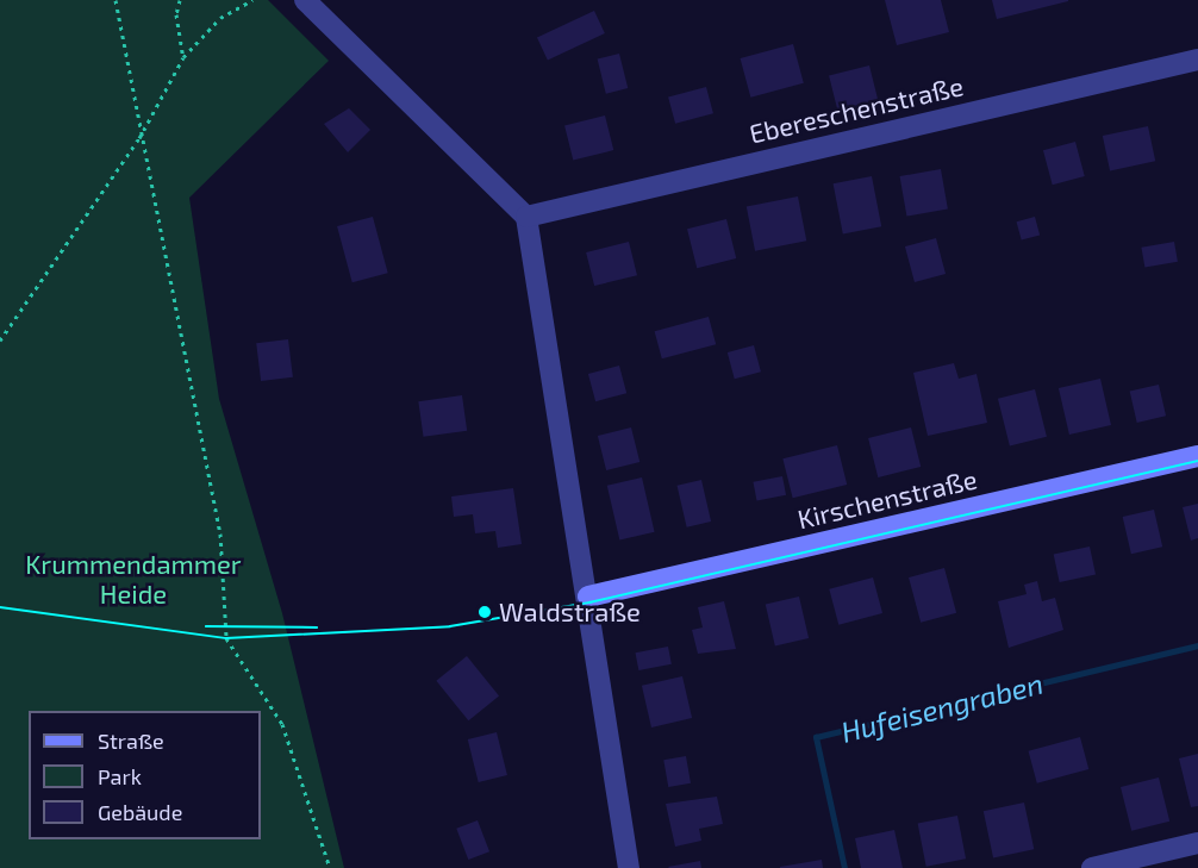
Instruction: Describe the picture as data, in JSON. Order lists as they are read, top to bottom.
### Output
{
  "streets": {
    "street": ["Ebereschenstraße", "Kirschenstraße"]
  },
  "water": ["Hufeisengraben"],
  "parks": ["Krummendammer Heide"],
  "places": ["Waldstraße"],
  "legend": ["Straße", "Park", "Gebäude"]
}
